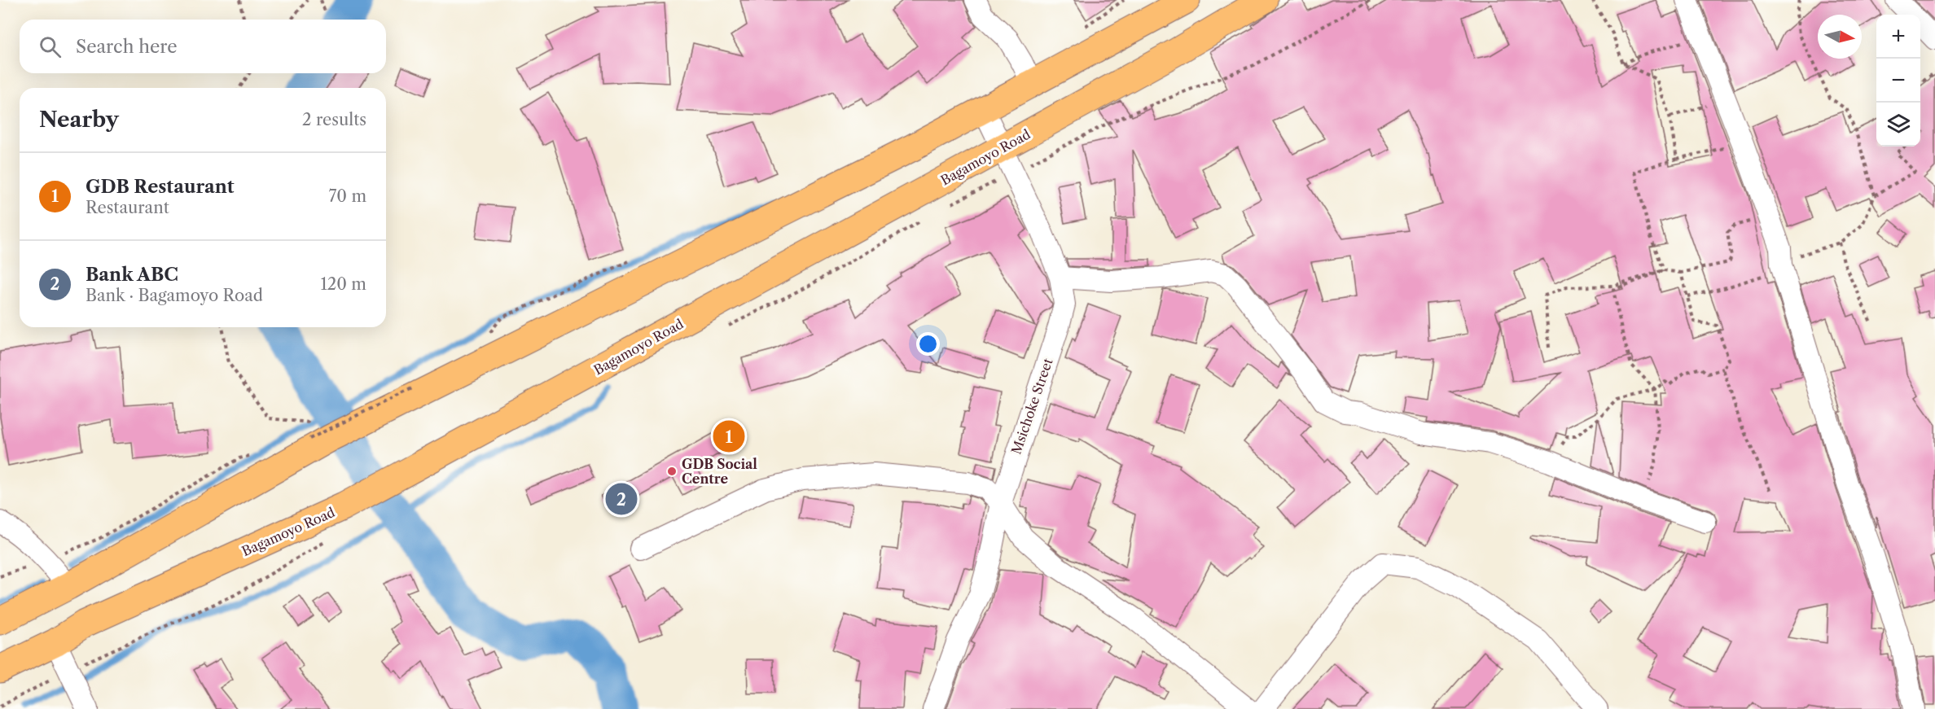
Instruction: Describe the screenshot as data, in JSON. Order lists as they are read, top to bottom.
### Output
{
  "streets": {
    "highway": ["Bagamoyo Road"],
    "street": ["Msichoke Street"]
  },
  "crossings": [
    ["Bagamoyo Road", "Msichoke Street"]
  ],
  "places": ["GDB Social Centre"],
  "north": "right",
  "page": {
    "map_buttons": ["+", "−"],
    "search": "Search here",
    "heading": ["Nearby", "2 results"],
    "list": [
      {
        "mark": "1",
        "name": "GDB Restaurant",
        "note": "Restaurant",
        "value": "70 m"
      },
      {
        "mark": "2",
        "name": "Bank ABC",
        "note": "Bank · Bagamoyo Road",
        "value": "120 m"
      }
    ],
    "pins": ["1", "2"]
  }
}
